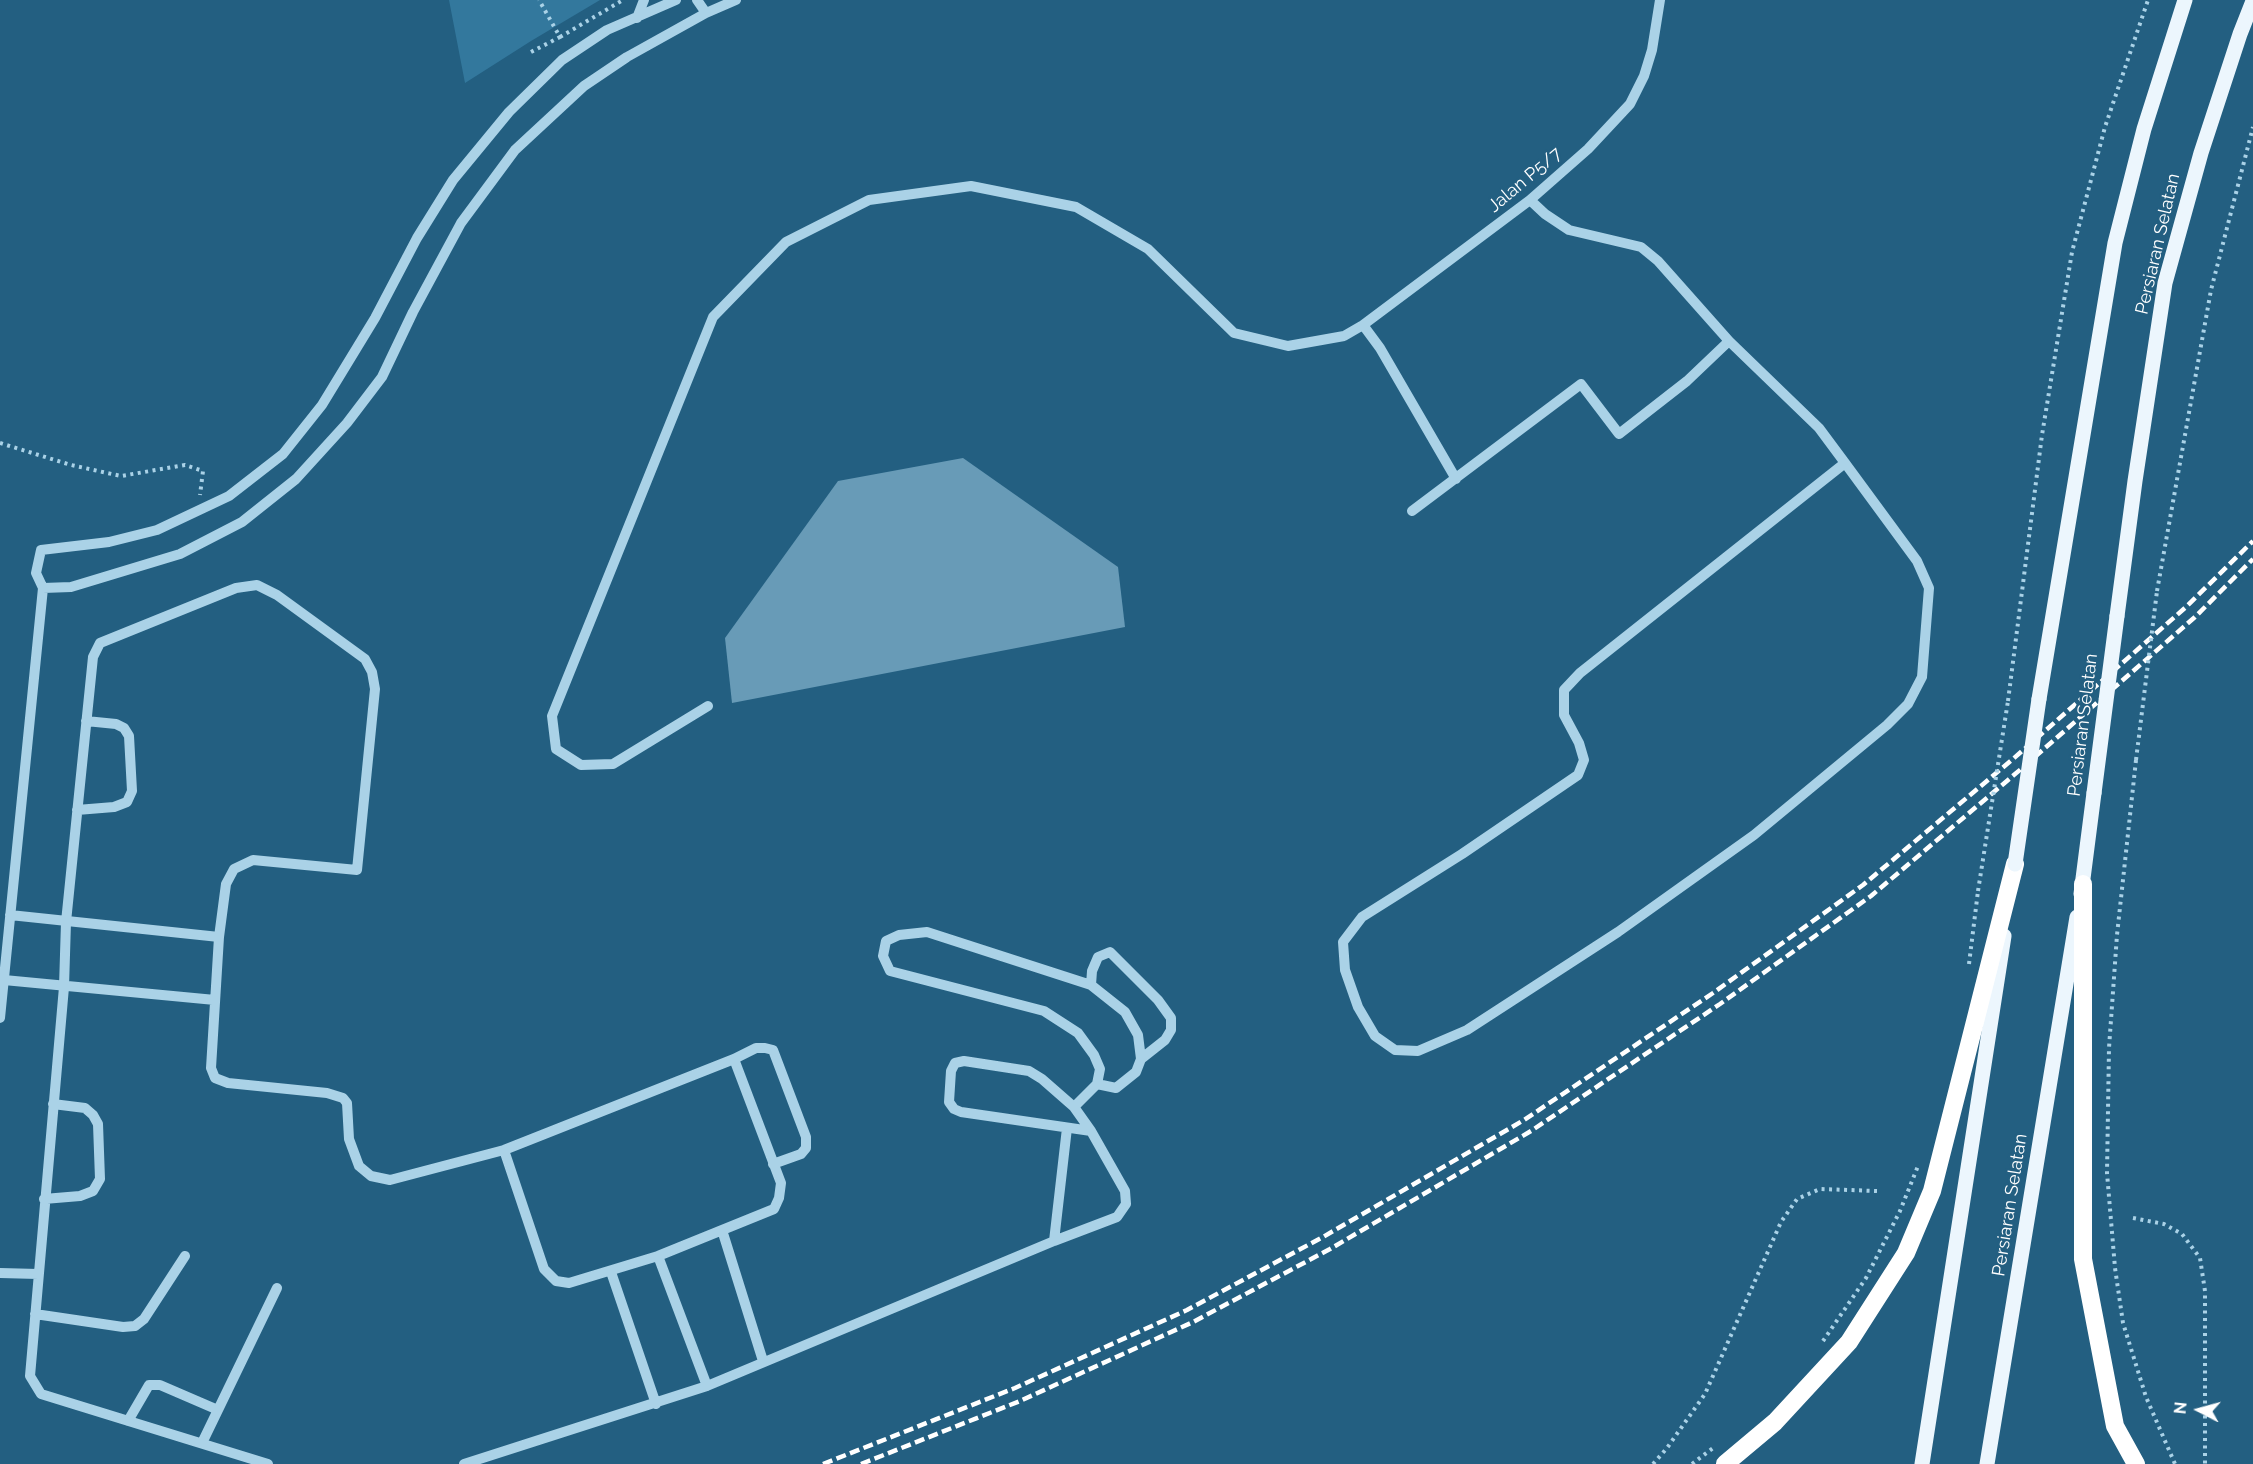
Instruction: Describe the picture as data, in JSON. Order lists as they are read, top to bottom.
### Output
{
  "streets": {
    "main road": ["Persiaran Selatan"],
    "street": ["Jalan P5/7"]
  },
  "north": "left"
}
